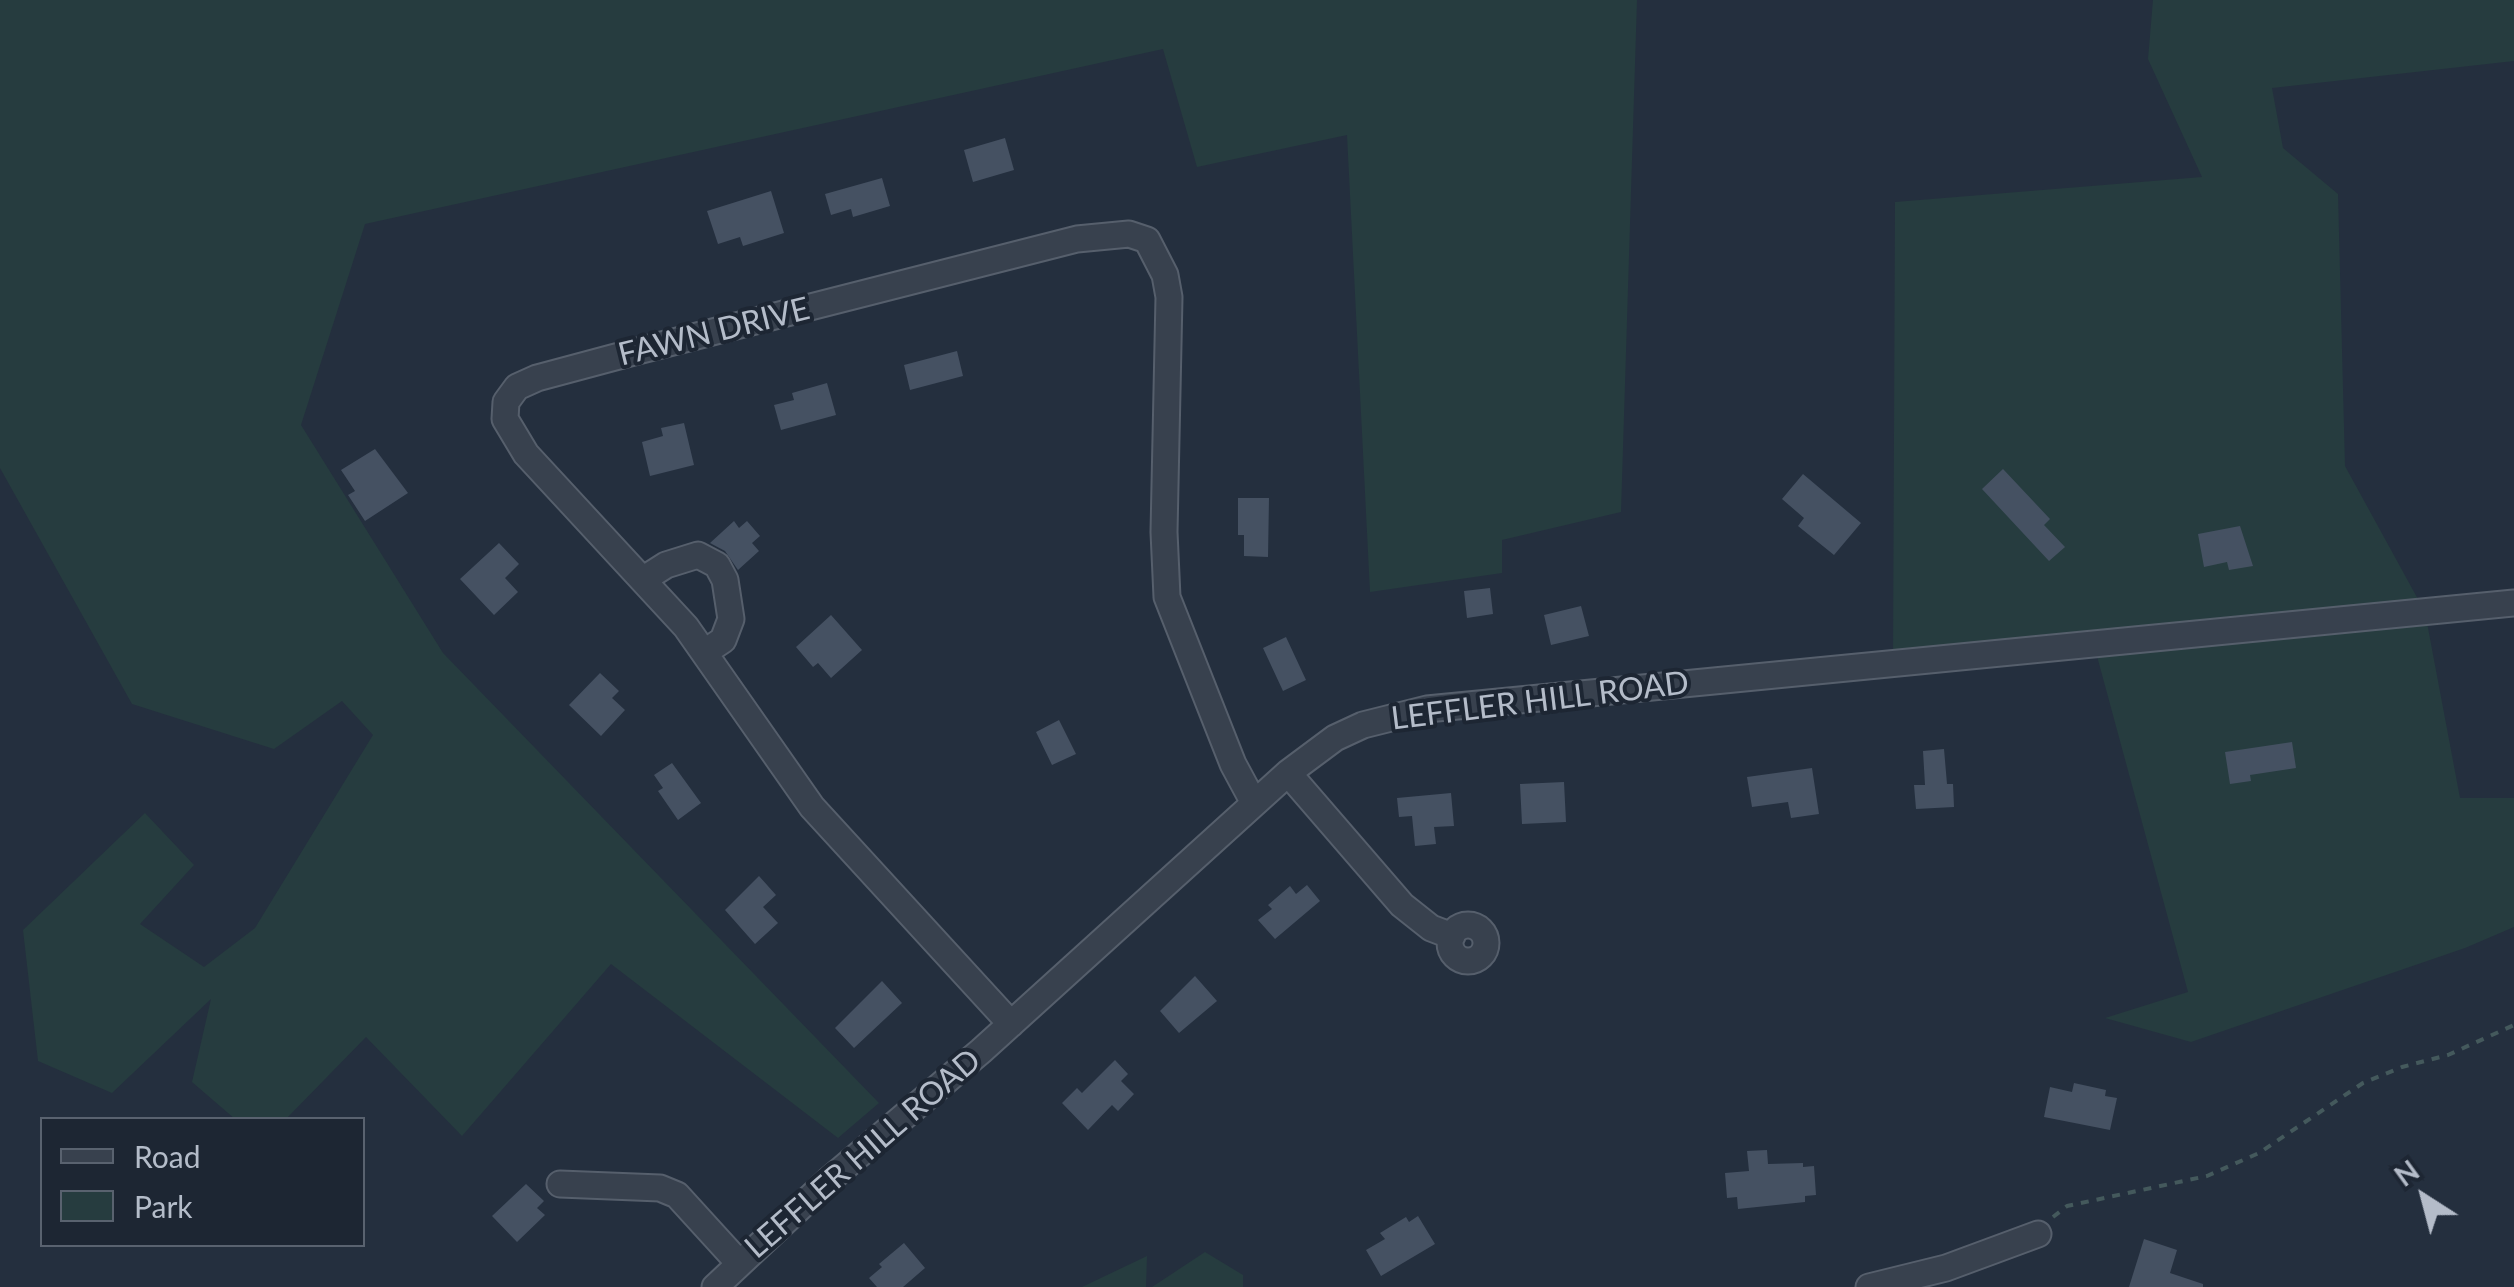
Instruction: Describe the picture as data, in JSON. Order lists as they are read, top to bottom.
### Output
{
  "streets": {
    "street": ["FAWN DRIVE", "LEFFLER HILL ROAD"]
  },
  "crossings": [
    ["FAWN DRIVE", "LEFFLER HILL ROAD"]
  ],
  "legend": ["Road", "Park"],
  "north": "top left"
}
